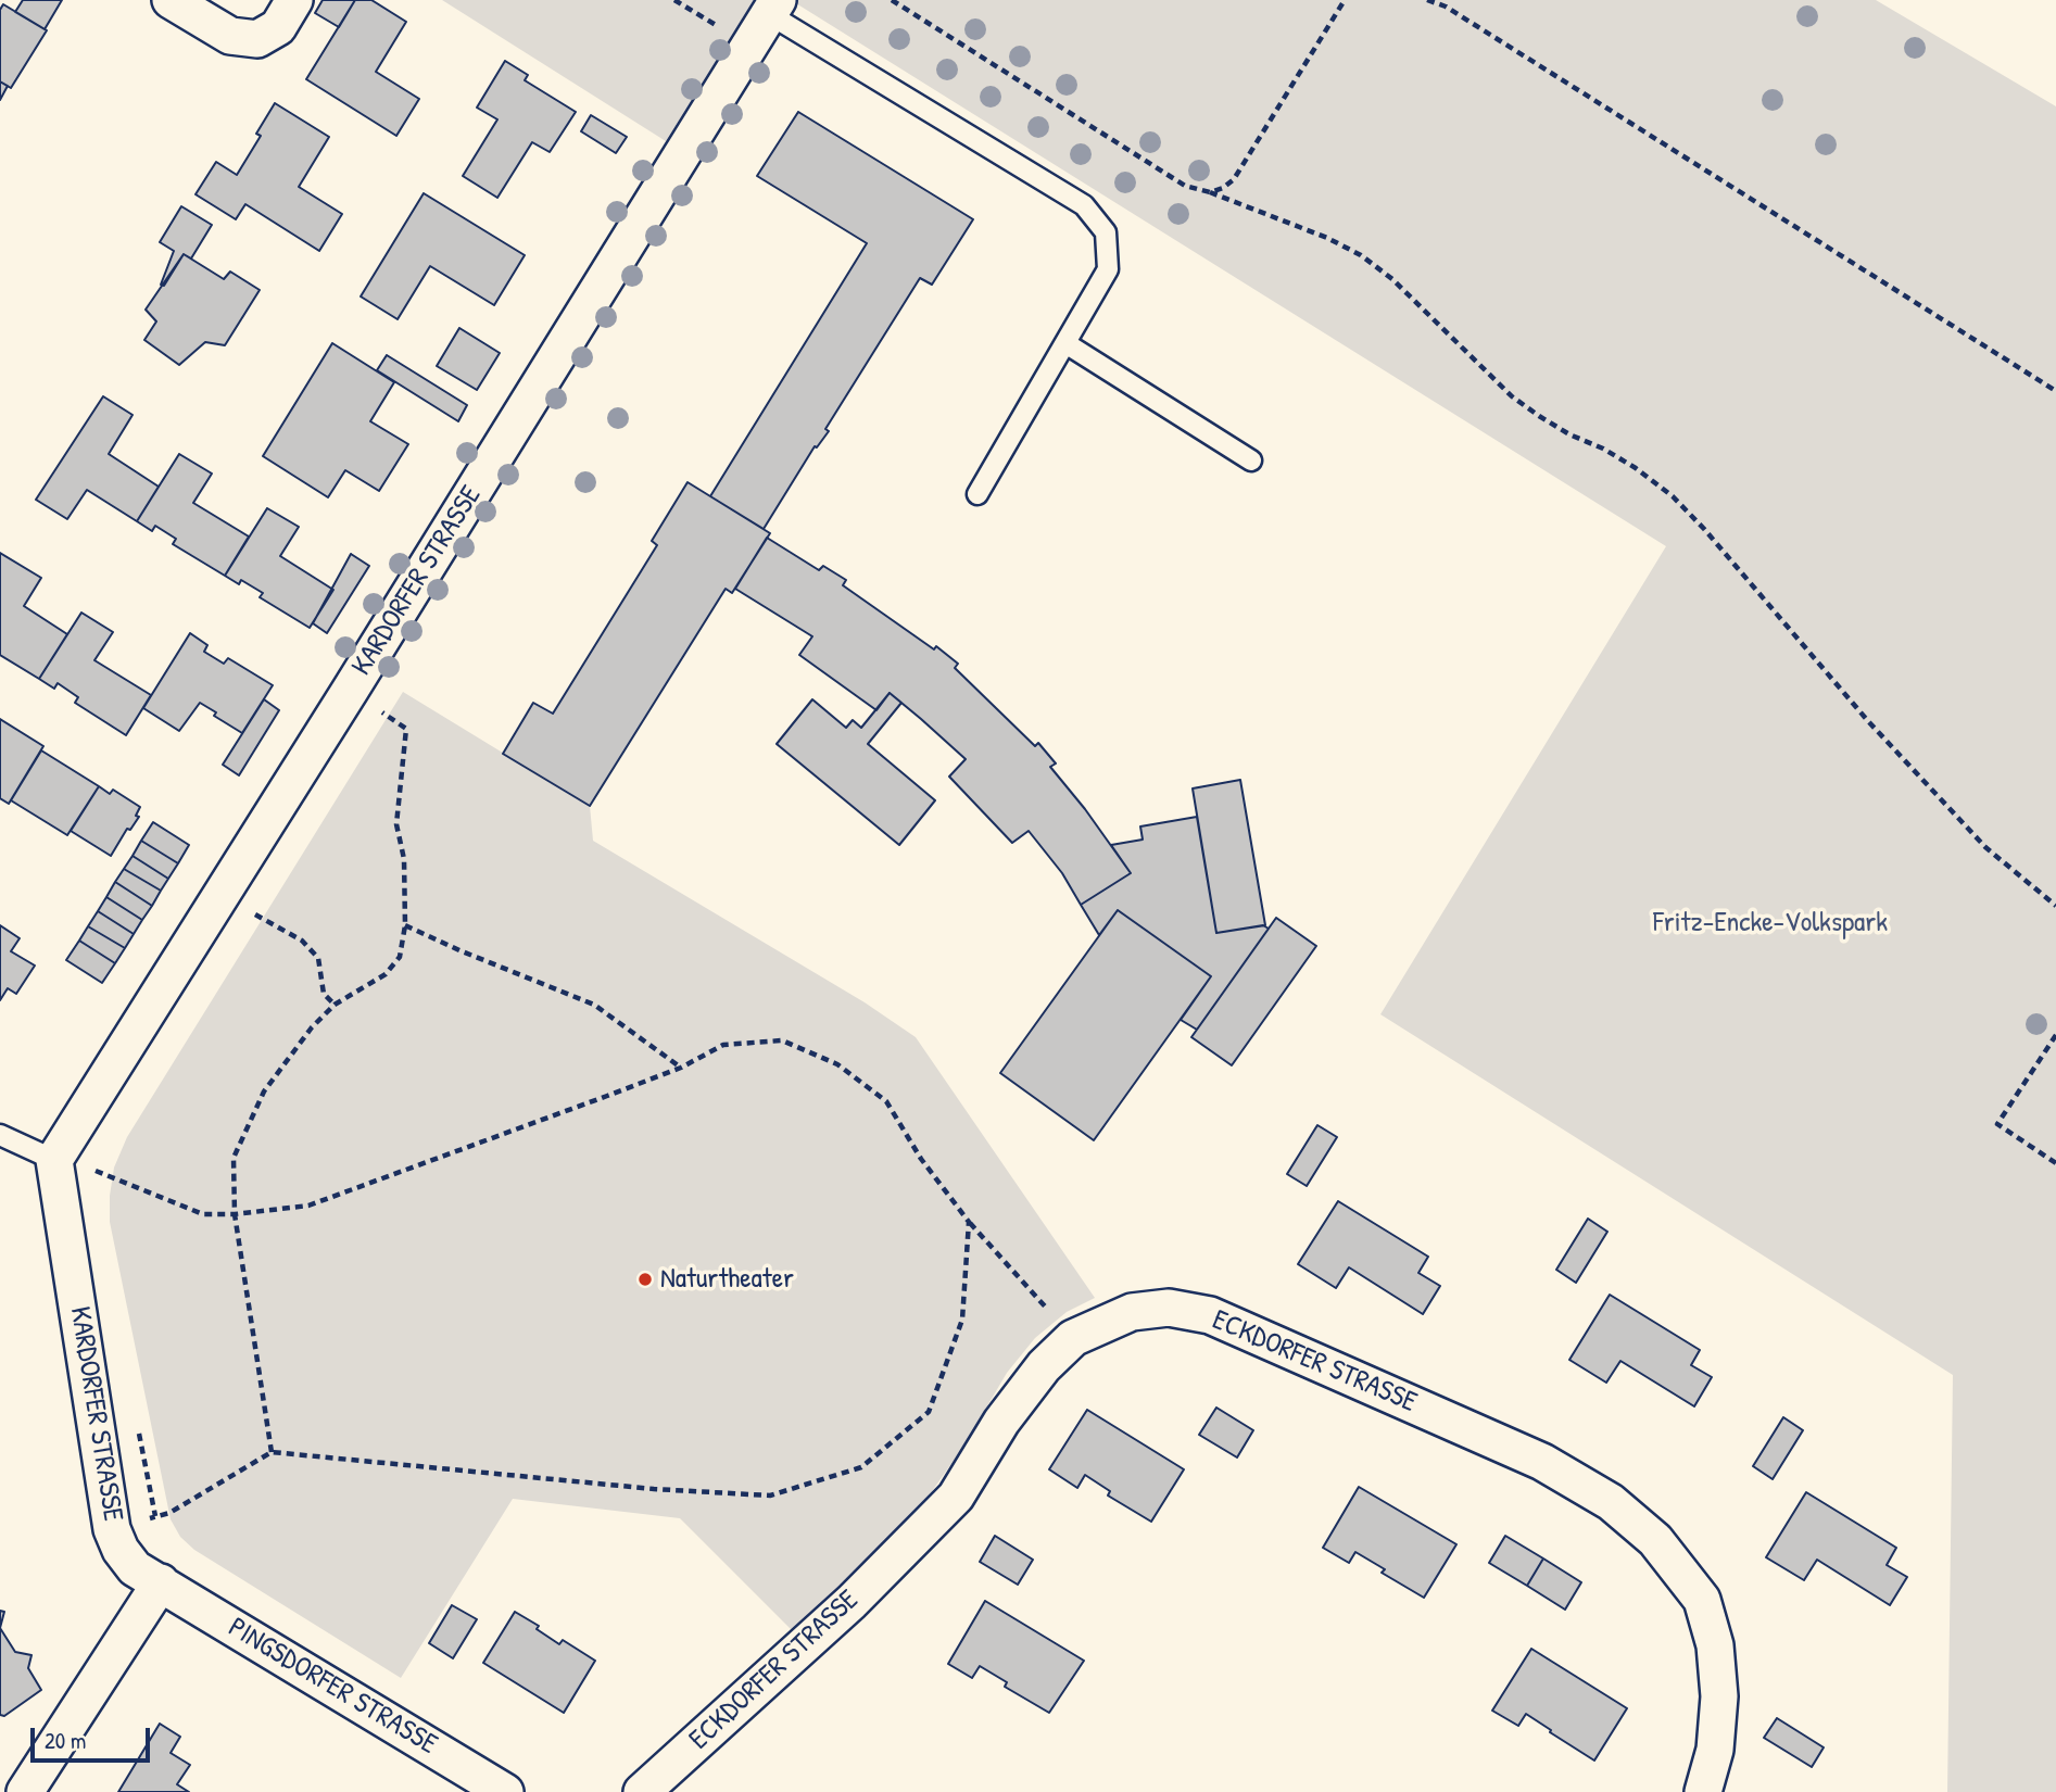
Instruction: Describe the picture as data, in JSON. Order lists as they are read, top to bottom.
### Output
{
  "streets": {
    "street": ["KARDORFER STRASSE", "ECKDORFER STRASSE", "PINGSDORFER STRASSE"]
  },
  "crossings": [
    ["KARDORFER STRASSE", "PINGSDORFER STRASSE"]
  ],
  "parks": ["Fritz-Encke-Volkspark"],
  "places": ["Naturtheater"],
  "scale_bar": "20 m"
}
